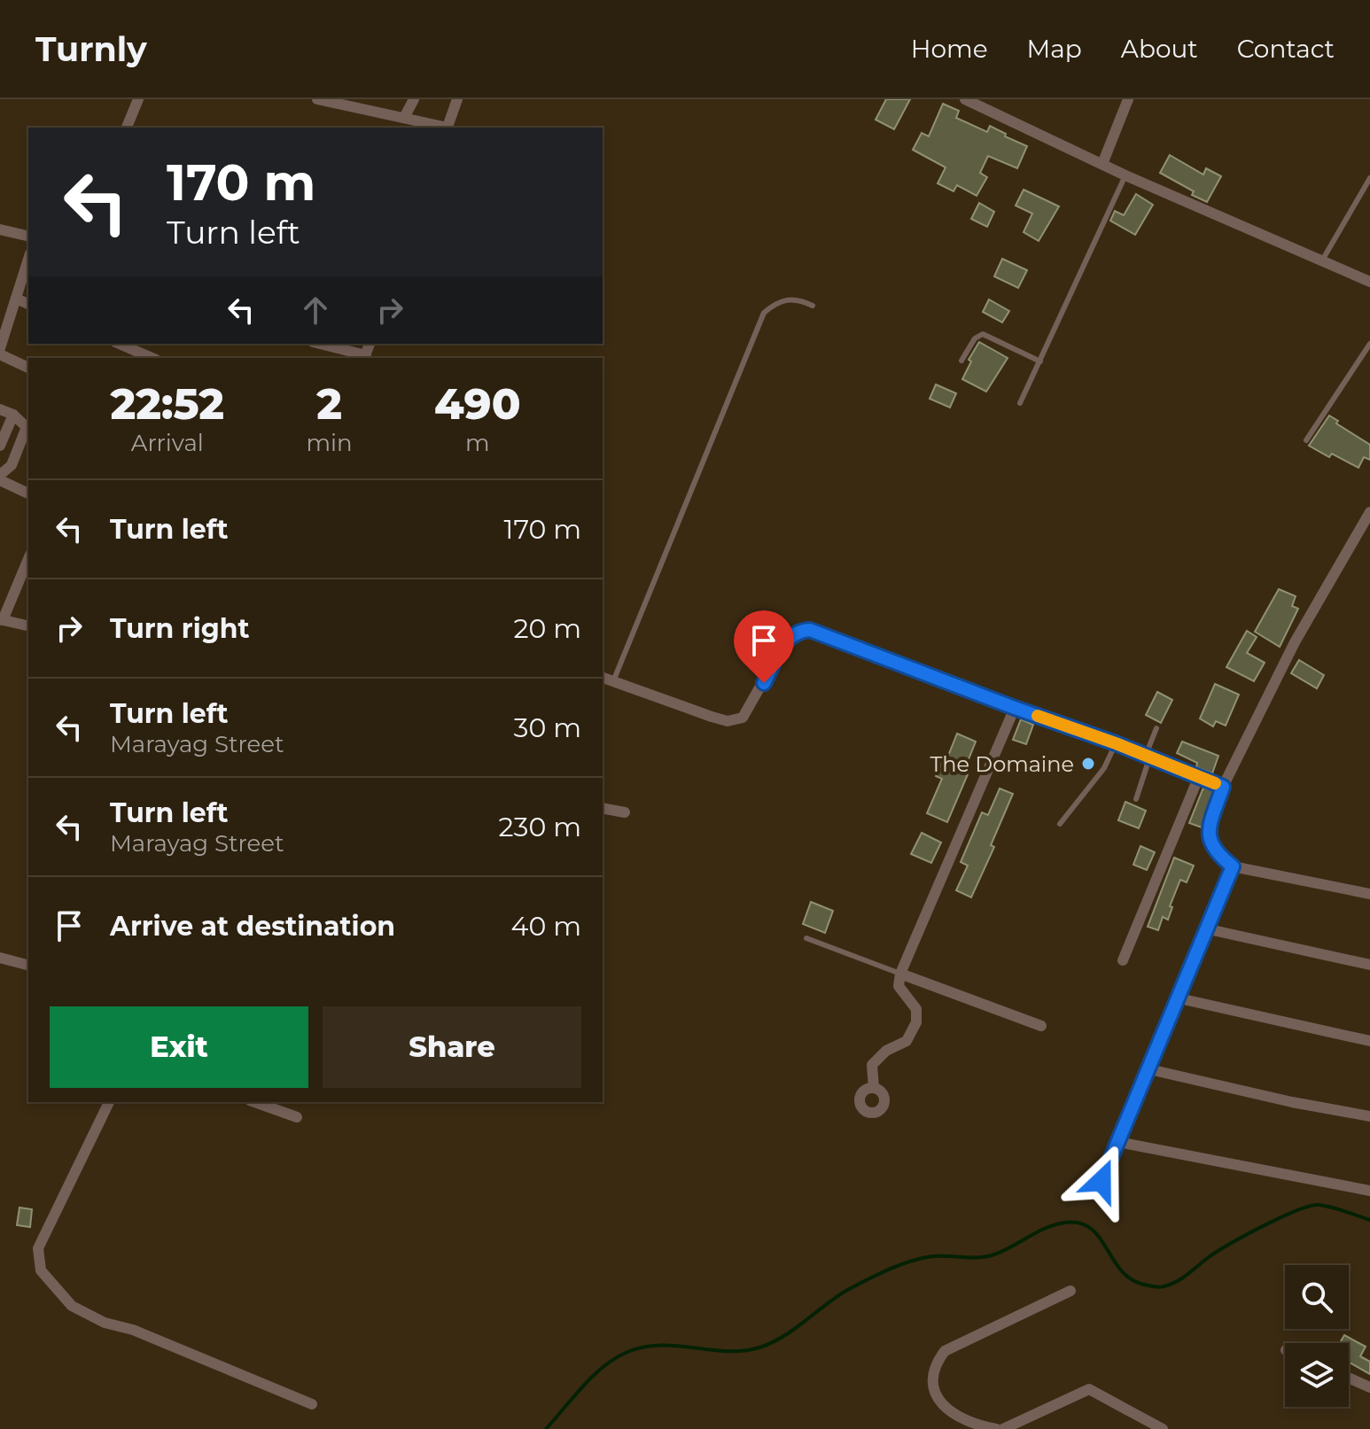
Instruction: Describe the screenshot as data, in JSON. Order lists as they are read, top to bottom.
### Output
{
  "places": ["The Domaine"],
  "page": {
    "header": "Turnly",
    "nav": [
      "Home",
      "Map",
      "About",
      "Contact"
    ],
    "turn": ["170 m", "Turn left"],
    "eta": [
      "22:52",
      "Arrival",
      "2",
      "min",
      "490",
      "m"
    ],
    "list": [
      {
        "name": "Turn left",
        "value": "170 m"
      },
      {
        "name": "Turn right",
        "value": "20 m"
      },
      {
        "name": "Turn left",
        "note": "Marayag Street",
        "value": "30 m"
      },
      {
        "name": "Turn left",
        "note": "Marayag Street",
        "value": "230 m"
      },
      {
        "name": "Arrive at destination",
        "value": "40 m"
      }
    ],
    "buttons": ["Exit", "Share"]
  }
}
